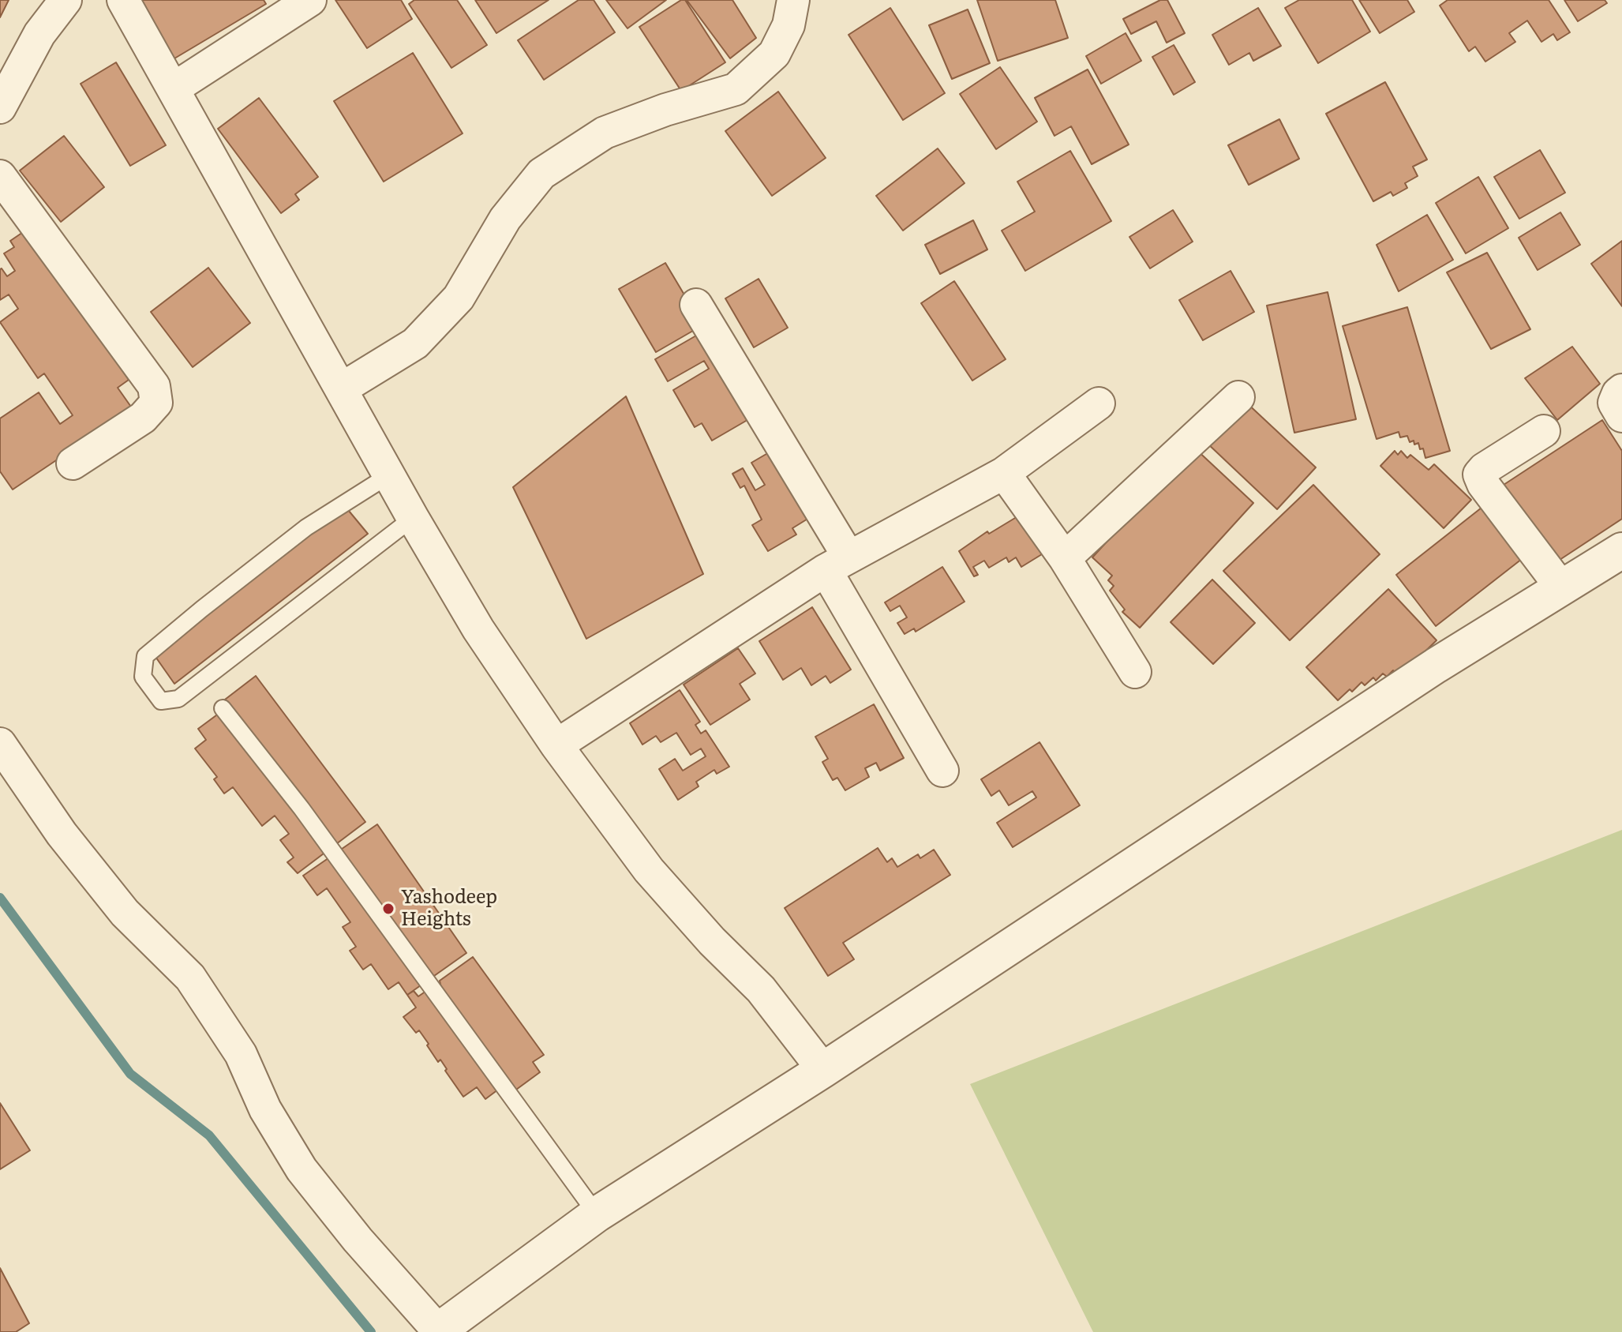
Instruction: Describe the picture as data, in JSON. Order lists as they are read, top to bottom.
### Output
{
  "places": ["Yashodeep Heights"]
}
